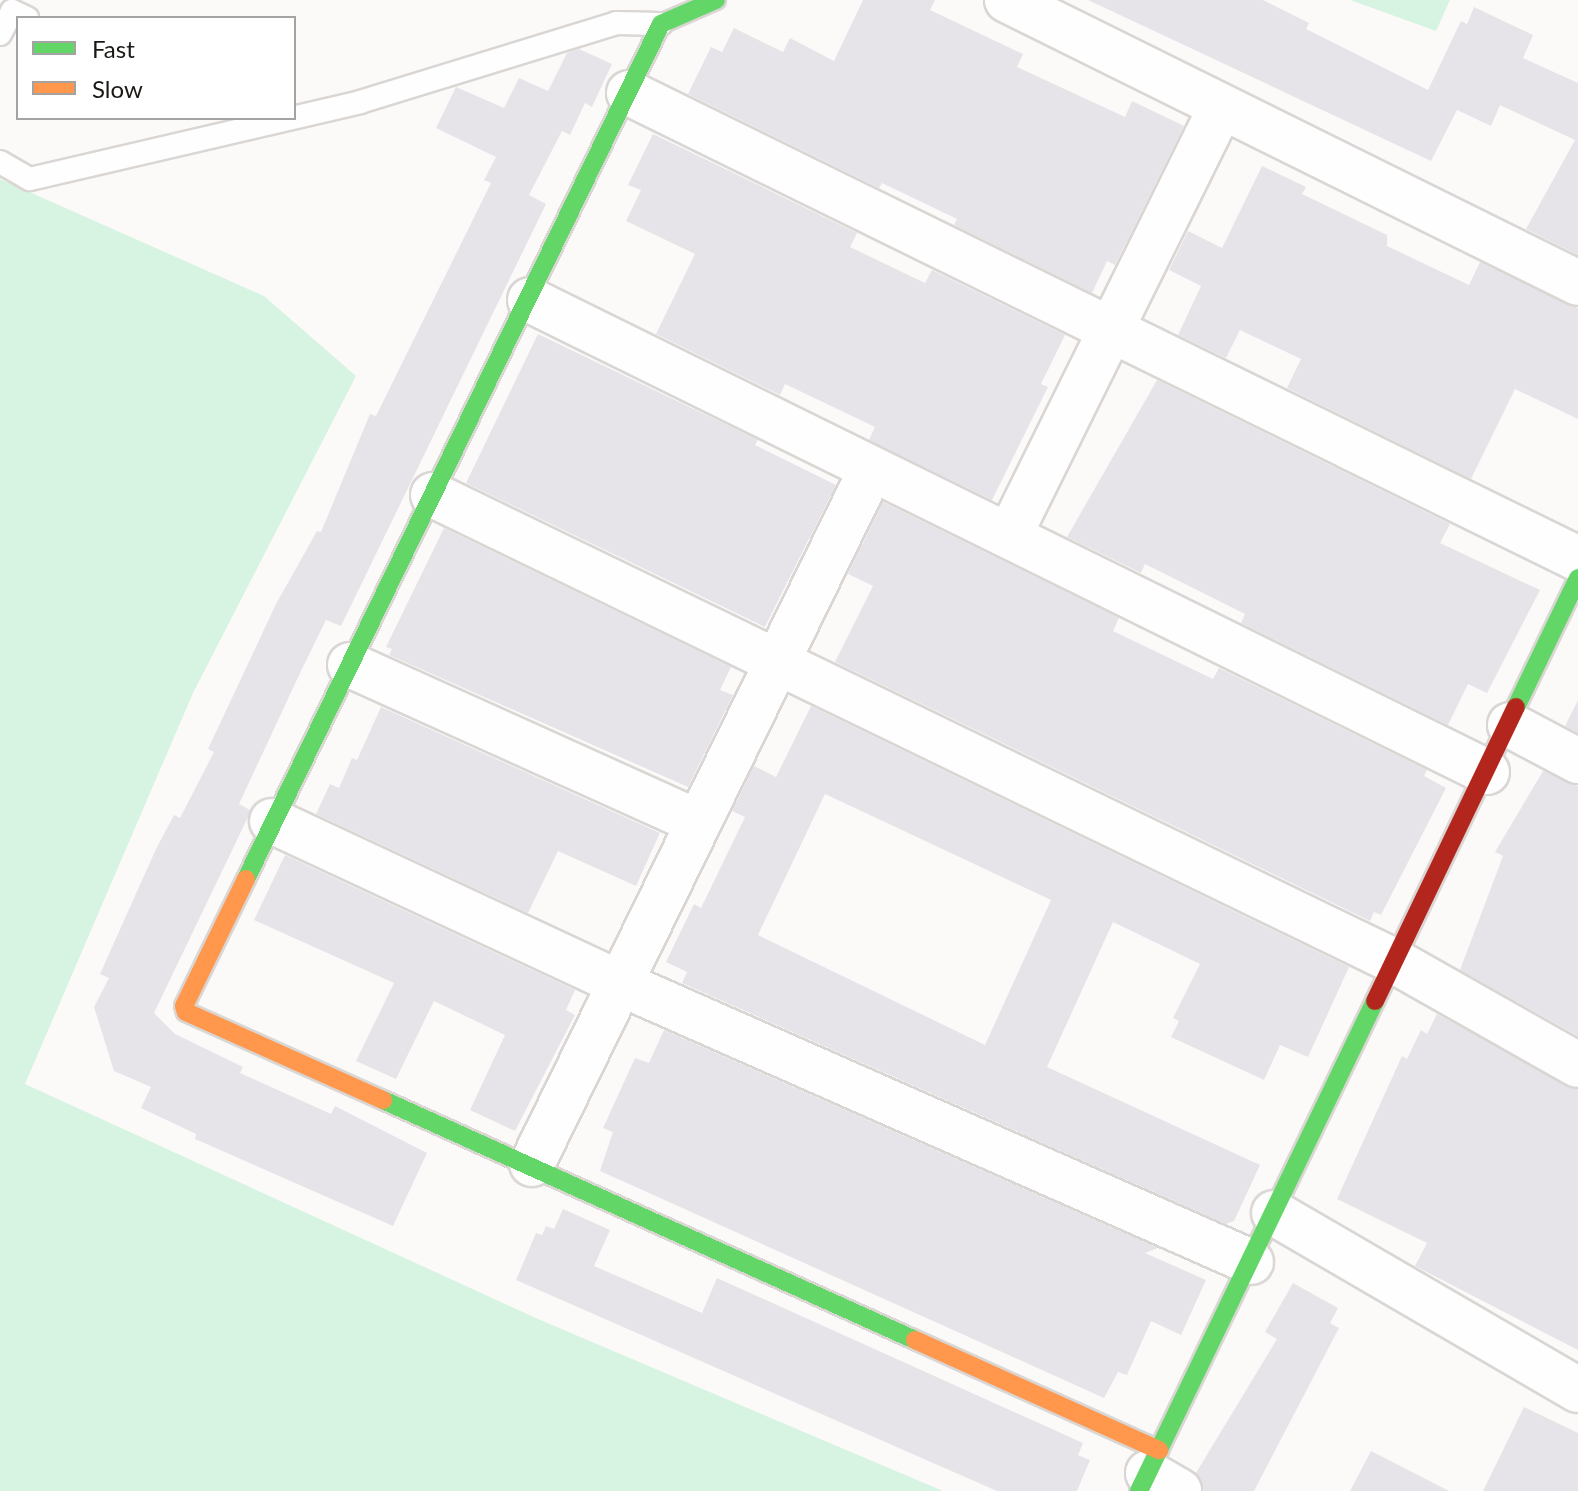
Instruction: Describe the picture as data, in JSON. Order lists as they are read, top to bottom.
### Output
{
  "legend": ["Fast", "Slow"]
}
